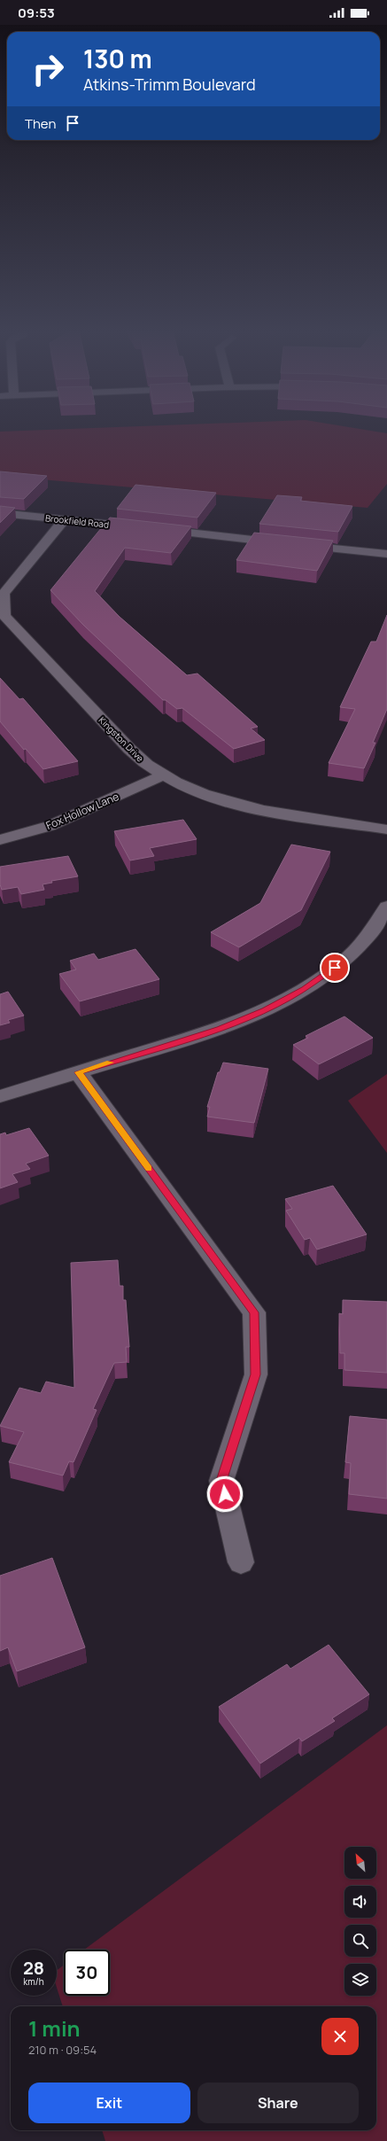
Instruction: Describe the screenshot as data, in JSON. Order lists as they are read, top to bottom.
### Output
{
  "streets": {
    "street": ["Brookfield Road", "Kingston Drive", "Fox Hollow Lane"]
  },
  "crossings": [
    ["Brookfield Road", "Kingston Drive"],
    ["Kingston Drive", "Fox Hollow Lane"]
  ],
  "north": "top left",
  "page": {
    "status": "09:53",
    "turn": ["130 m", "Atkins-Trimm Boulevard"],
    "then": "Then",
    "speed": "28 km/h",
    "limit": "30",
    "heading": ["1 min", "210 m · 09:54"],
    "buttons": ["Exit", "Share"]
  }
}
